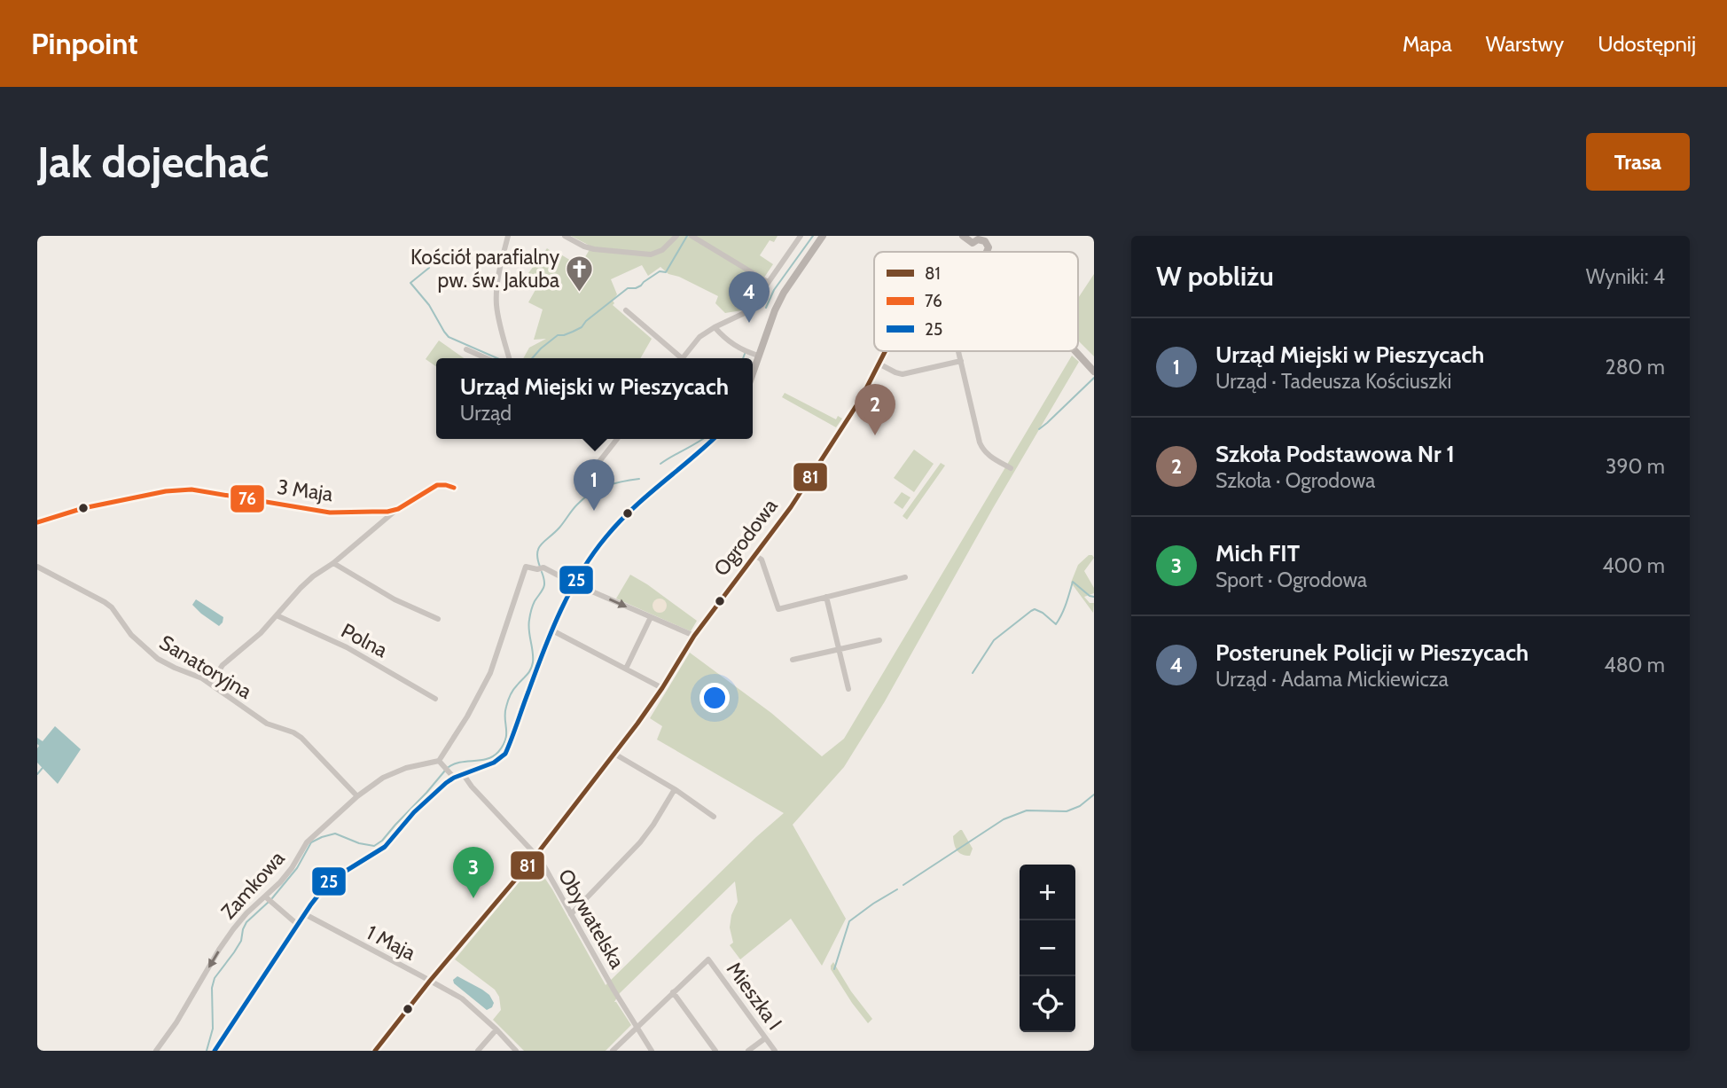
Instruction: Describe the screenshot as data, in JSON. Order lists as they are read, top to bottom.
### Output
{
  "streets": {
    "street": [
      "3 Maja",
      "Ogrodowa",
      "Polna",
      "Sanatoryjna",
      "Zamkowa",
      "Obywatelska",
      "1 Maja",
      "Mieszka I"
    ]
  },
  "crossings": [
    ["Ogrodowa", "Obywatelska"],
    ["Ogrodowa", "1 Maja"],
    ["Sanatoryjna", "Zamkowa"]
  ],
  "one_way": ["Zamkowa"],
  "places": {
    "church": ["Kościół parafialny pw. św. Jakuba"]
  },
  "lines": ["transit line 81", "transit line 25", "transit line 76"],
  "legend": ["81", "76", "25"],
  "page": {
    "header": "Pinpoint",
    "nav": ["Mapa", "Warstwy", "Udostępnij"],
    "buttons": "Trasa",
    "title": "Jak dojechać",
    "heading": ["W pobliżu", "Wyniki: 4"],
    "pins": [
      "4",
      "2",
      "1",
      "3"
    ],
    "list": [
      {
        "mark": "1",
        "name": "Urząd Miejski w Pieszycach",
        "note": "Urząd · Tadeusza Kościuszki",
        "value": "280 m"
      },
      {
        "mark": "2",
        "name": "Szkoła Podstawowa Nr 1",
        "note": "Szkoła · Ogrodowa",
        "value": "390 m"
      },
      {
        "mark": "3",
        "name": "Mich FIT",
        "note": "Sport · Ogrodowa",
        "value": "400 m"
      },
      {
        "mark": "4",
        "name": "Posterunek Policji w Pieszycach",
        "note": "Urząd · Adama Mickiewicza",
        "value": "480 m"
      }
    ],
    "popup": ["Urząd Miejski w Pieszycach", "Urząd"],
    "map_buttons": ["+", "−"]
  }
}
